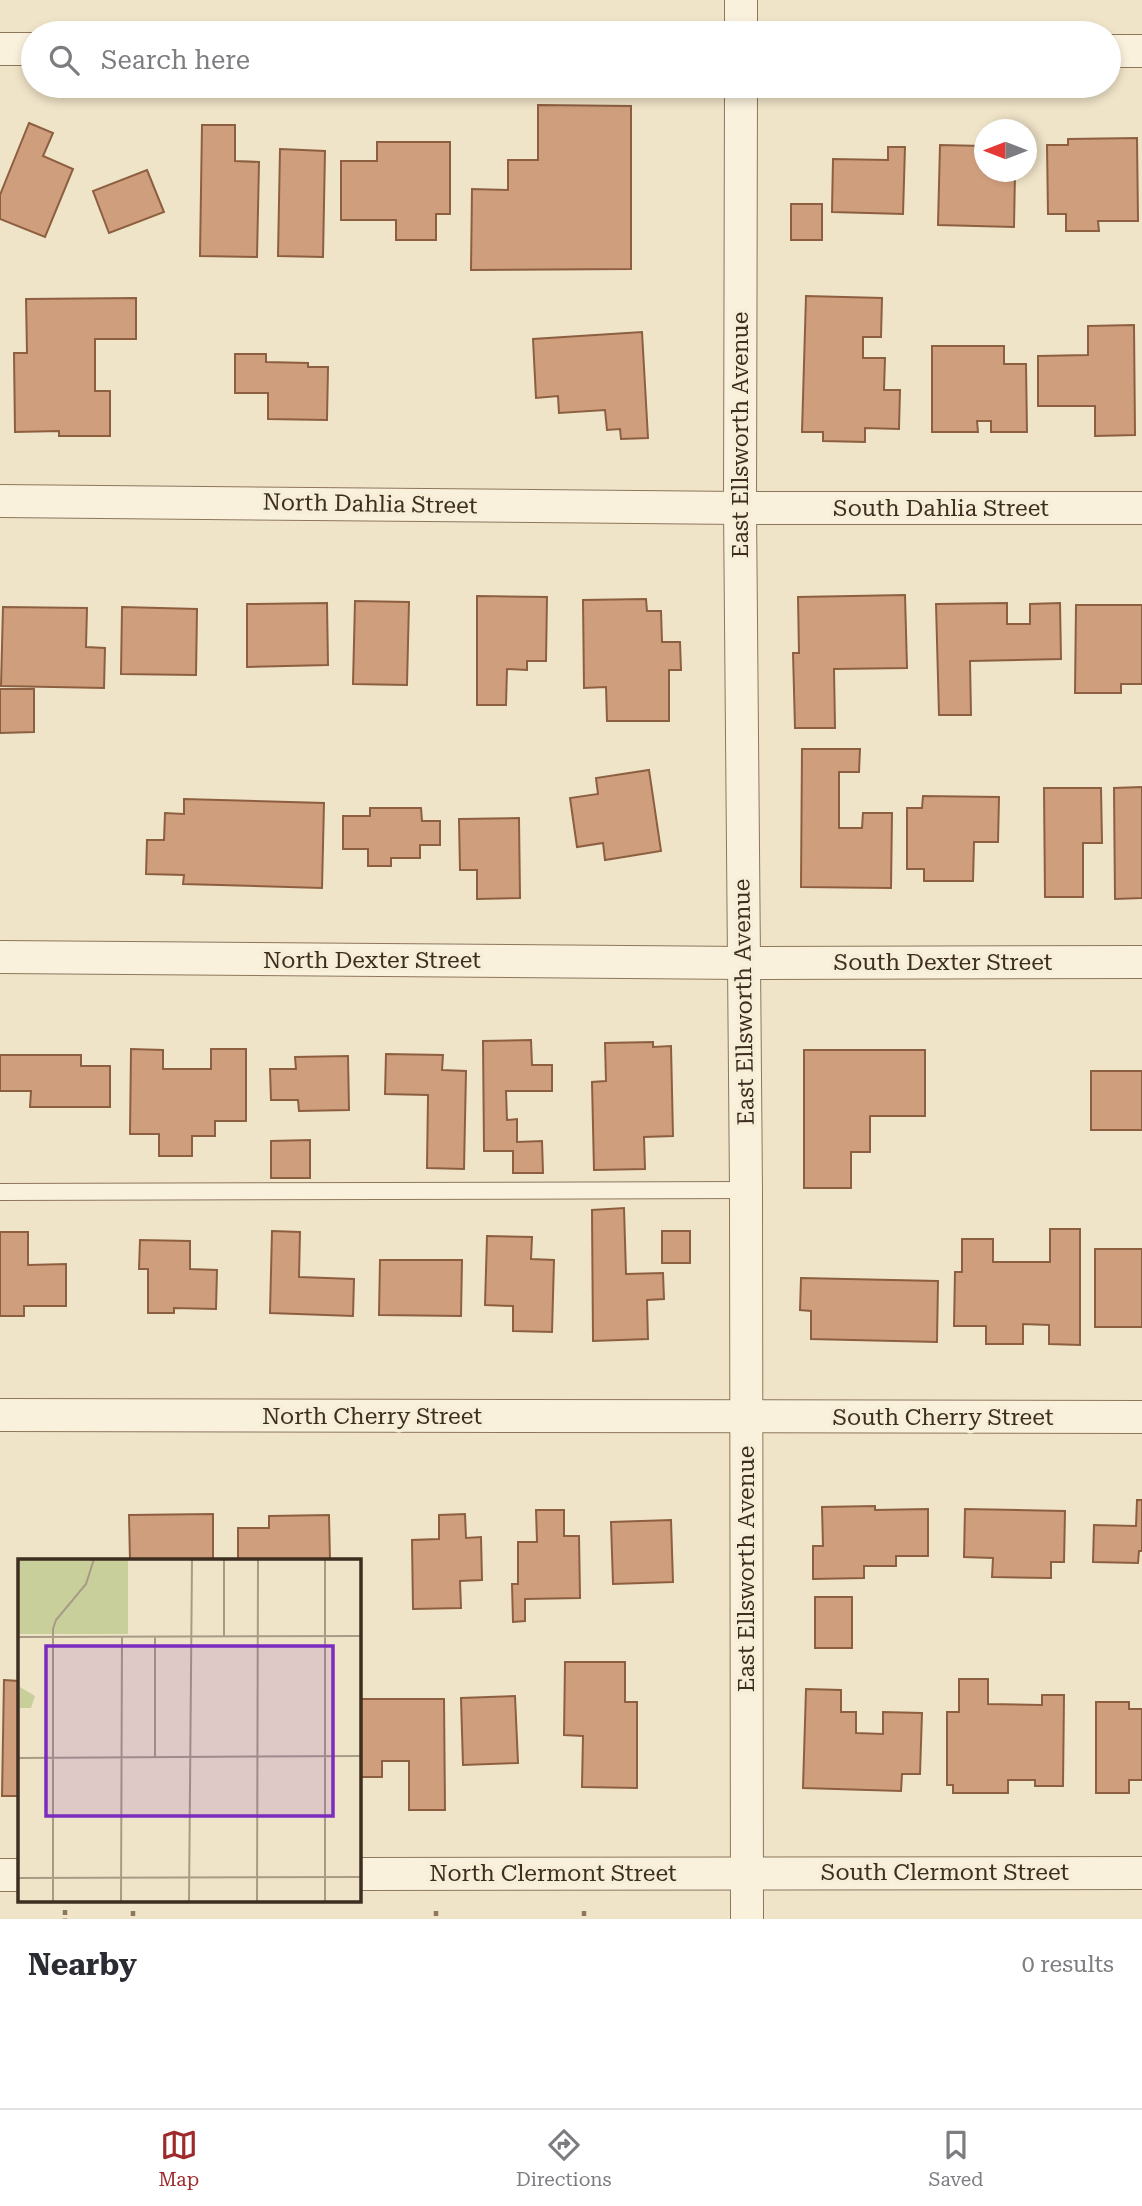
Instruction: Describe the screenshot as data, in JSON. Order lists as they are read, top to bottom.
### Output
{
  "streets": {
    "street": [
      "East Ellsworth Avenue",
      "North Dahlia Street",
      "South Dahlia Street",
      "North Dexter Street",
      "South Dexter Street",
      "North Cherry Street",
      "South Cherry Street",
      "South Clermont Street",
      "North Clermont Street"
    ]
  },
  "crossings": [
    ["East Ellsworth Avenue", "North Dahlia Street"],
    ["East Ellsworth Avenue", "South Dahlia Street"],
    ["East Ellsworth Avenue", "North Dexter Street"],
    ["East Ellsworth Avenue", "South Dexter Street"],
    ["East Ellsworth Avenue", "North Cherry Street"],
    ["East Ellsworth Avenue", "South Cherry Street"],
    ["East Ellsworth Avenue", "South Clermont Street"],
    ["East Ellsworth Avenue", "North Clermont Street"],
    ["North Dahlia Street", "South Dahlia Street"],
    ["North Dexter Street", "South Dexter Street"],
    ["North Cherry Street", "South Cherry Street"],
    ["South Clermont Street", "North Clermont Street"]
  ],
  "north": "left",
  "page": {
    "search": "Search here",
    "heading": ["Nearby", "0 results"],
    "nav": ["Map", "Directions", "Saved"]
  }
}
